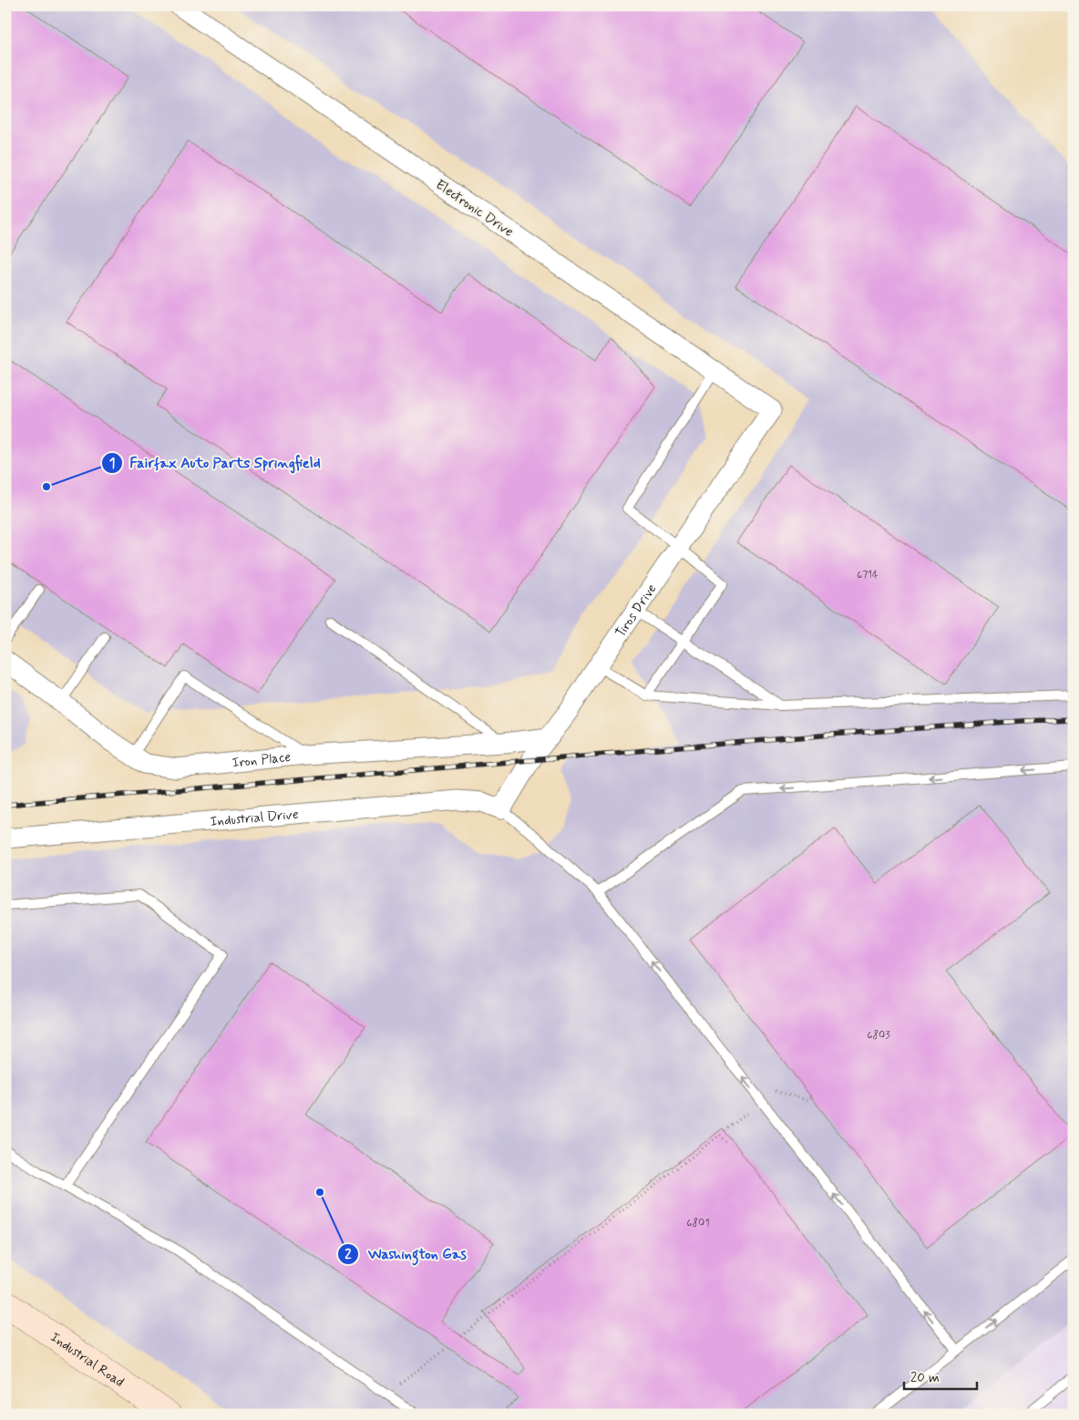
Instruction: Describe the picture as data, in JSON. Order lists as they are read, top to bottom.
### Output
{
  "streets": {
    "street": [
      "Electronic Drive",
      "Tiros Drive",
      "Iron Place",
      "Industrial Drive",
      "Industrial Road"
    ]
  },
  "crossings": [
    ["Electronic Drive", "Tiros Drive"],
    ["Tiros Drive", "Iron Place"],
    ["Tiros Drive", "Industrial Drive"]
  ],
  "places": ["Fairfax Auto Parts Springfield", "Washington Gas"],
  "house_numbers": ["6714", "6803", "6801"],
  "scale_bar": "20 m"
}
